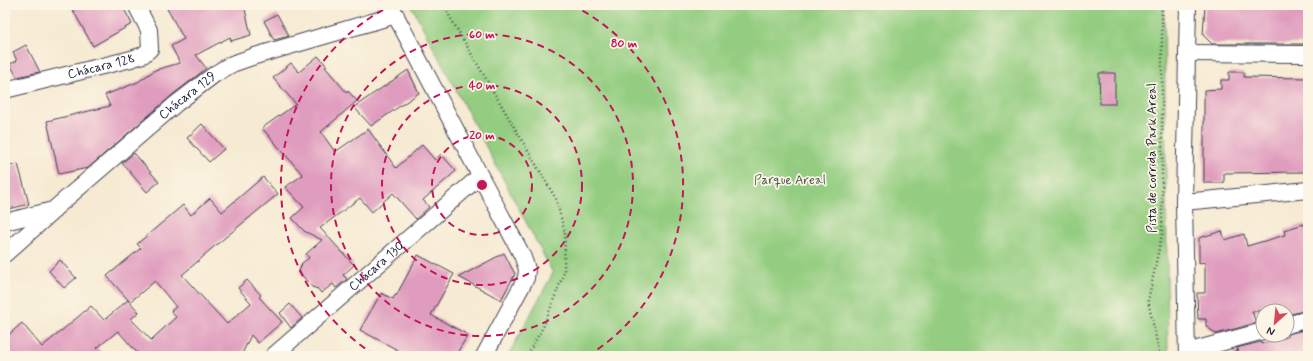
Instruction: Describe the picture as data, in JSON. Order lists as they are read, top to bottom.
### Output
{
  "streets": {
    "street": ["Chácara 128", "Chácara 129", "Chácara 130"],
    "path": ["Pista de corrida Park Areal"]
  },
  "parks": ["Parque Areal"],
  "north": "bottom left",
  "rings": [
    "60 m",
    "80 m",
    "40 m",
    "20 m"
  ]
}
